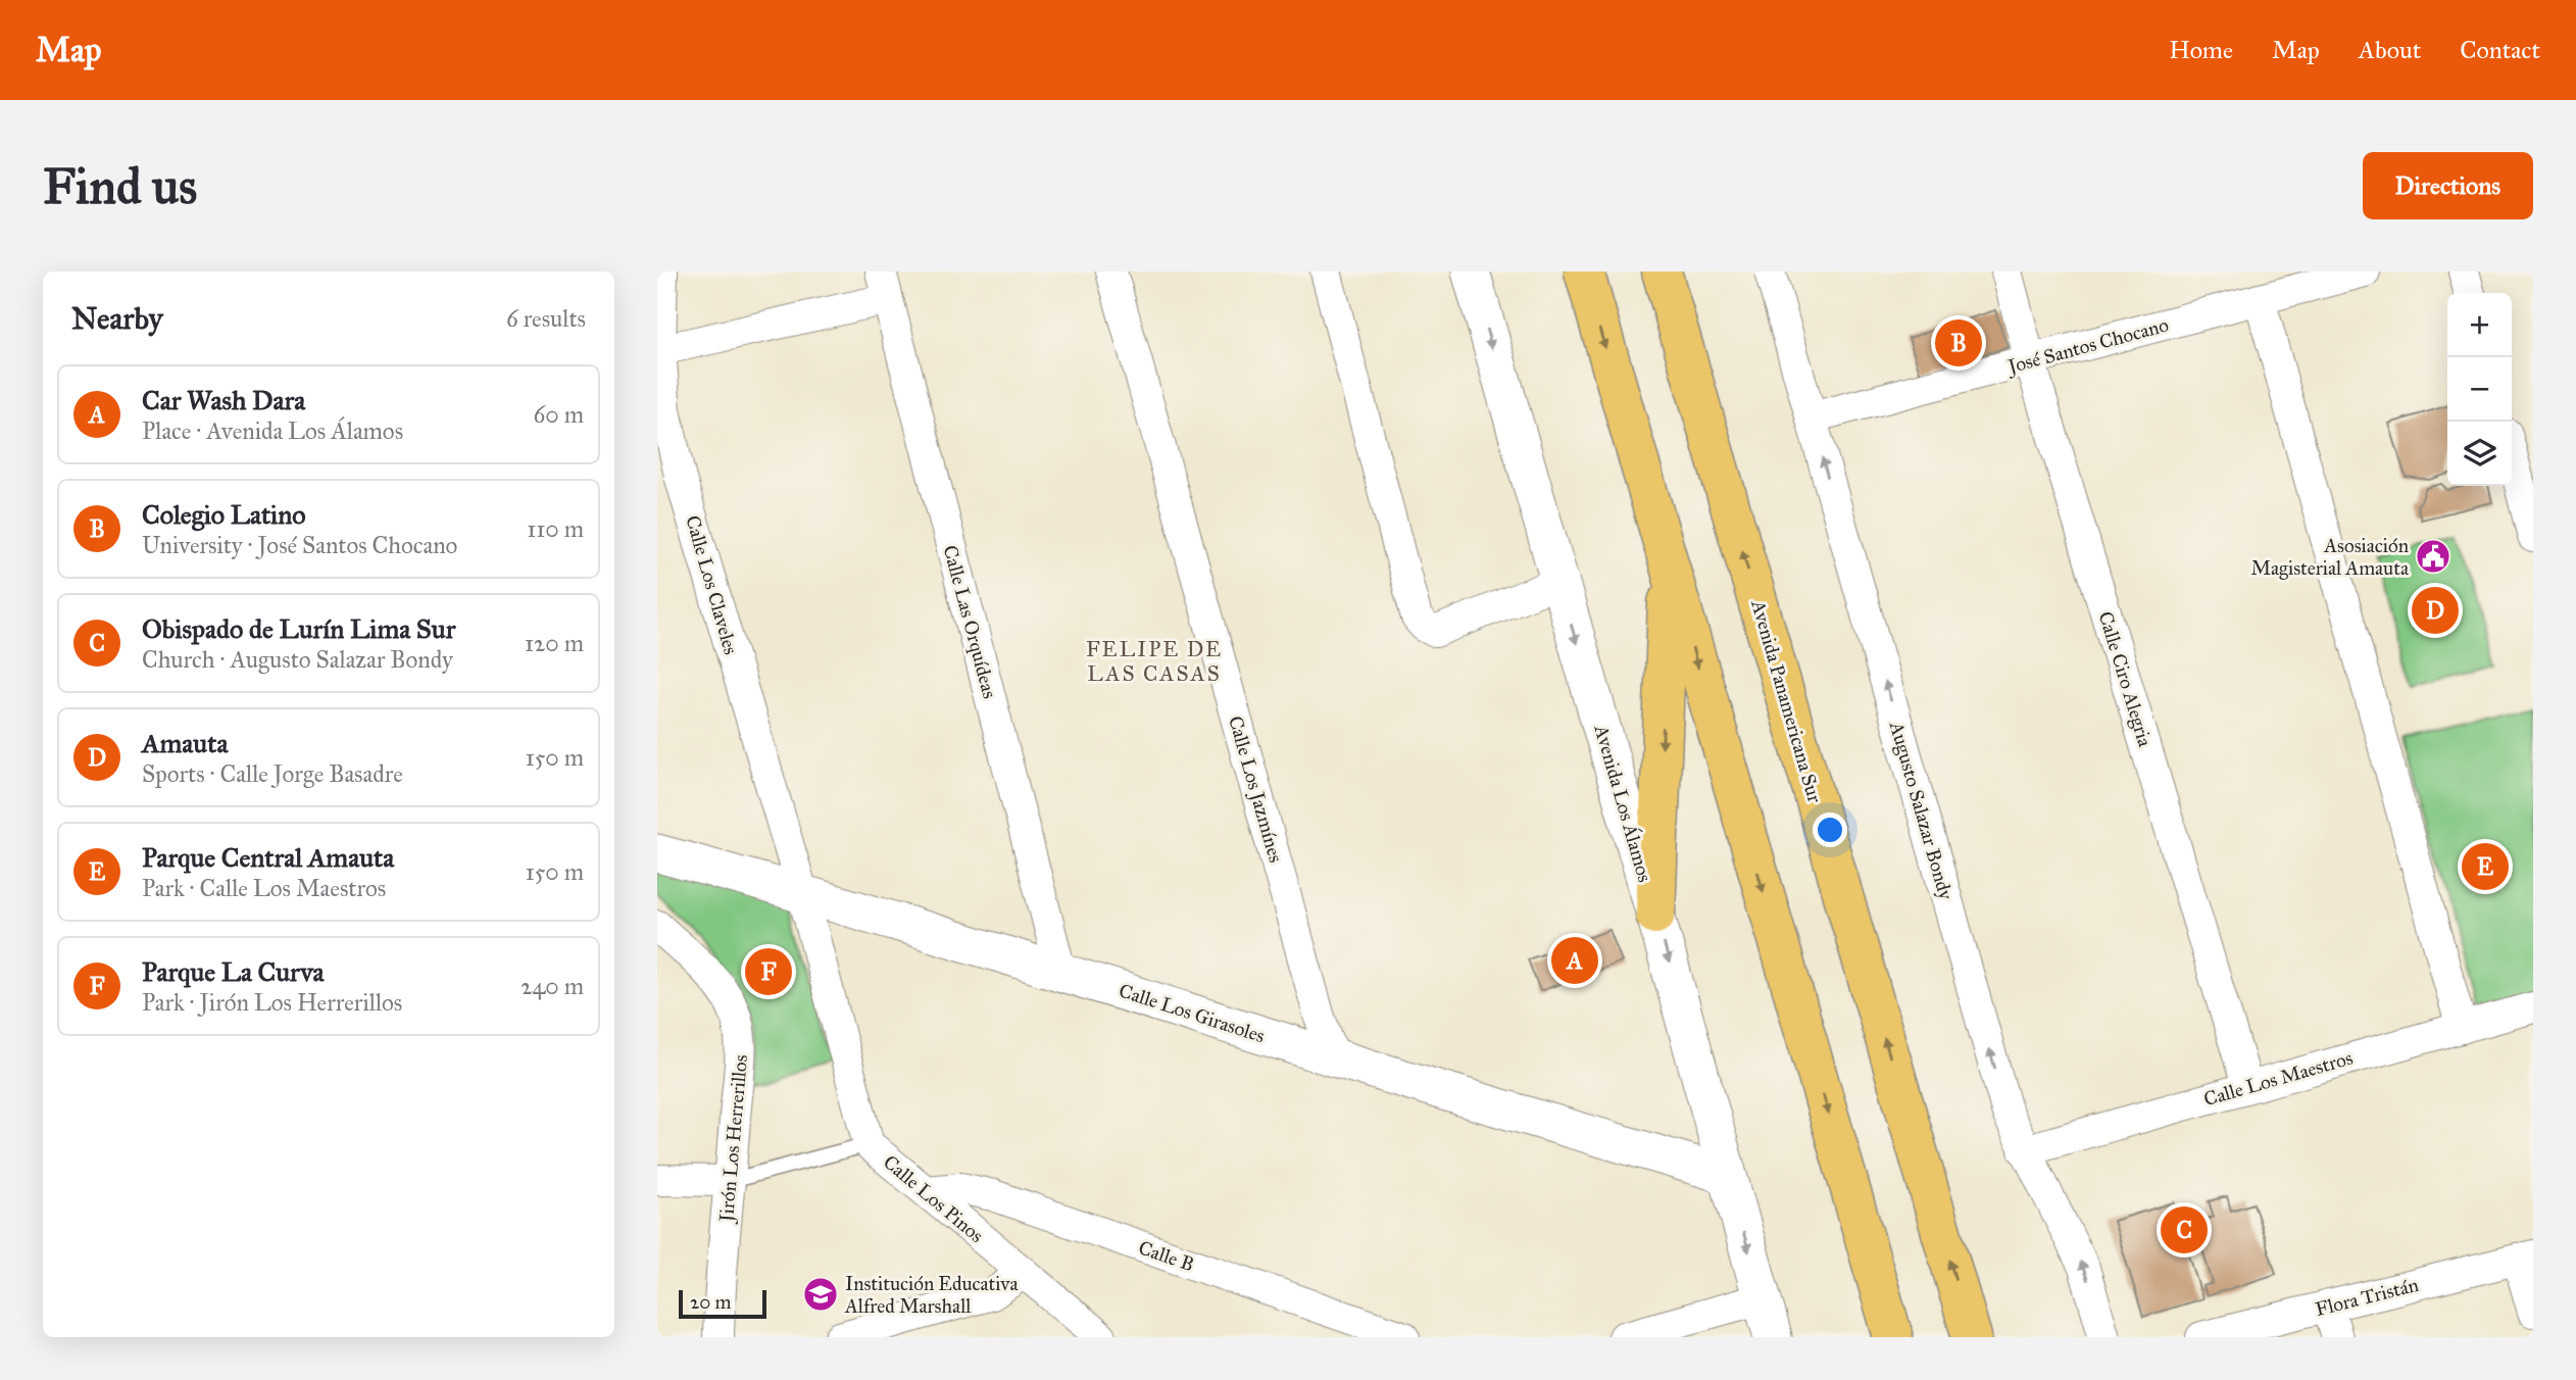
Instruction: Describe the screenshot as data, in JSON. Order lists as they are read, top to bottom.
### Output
{
  "streets": {
    "highway": ["Avenida Panamericana Sur"],
    "street": [
      "José Santos Chocano",
      "Calle Los Claveles",
      "Calle Las Orquídeas",
      "Calle Ciro Alegria",
      "Calle Los Jazmínes",
      "Avenida Los Álamos",
      "Augusto Salazar Bondy",
      "Calle Los Girasoles",
      "Calle Los Maestros",
      "Jirón Los Herrerillos",
      "Calle Los Pinos",
      "Calle B",
      "Flora Tristán"
    ]
  },
  "crossings": [
    ["José Santos Chocano", "Calle Ciro Alegria"],
    ["José Santos Chocano", "Augusto Salazar Bondy"],
    ["Calle Los Claveles", "Calle Los Girasoles"],
    ["Calle Los Claveles", "Calle Los Pinos"],
    ["Calle Las Orquídeas", "Calle Los Girasoles"],
    ["Calle Ciro Alegria", "Calle Los Maestros"],
    ["Calle Los Jazmínes", "Calle Los Girasoles"],
    ["Avenida Los Álamos", "Calle Los Girasoles"],
    ["Augusto Salazar Bondy", "Calle Los Maestros"],
    ["Calle Los Girasoles", "Calle Los Pinos"],
    ["Calle Los Pinos", "Calle B"]
  ],
  "one_way": ["Avenida Los Álamos", "Augusto Salazar Bondy"],
  "districts": ["FELIPE DE LAS CASAS"],
  "places": {
    "public building": ["Asosiación Magisterial Amauta"],
    "school or university": ["Institución Educativa Alfred Marshall"]
  },
  "scale_bar": "20 m",
  "page": {
    "header": "Map",
    "nav": [
      "Home",
      "Map",
      "About",
      "Contact"
    ],
    "buttons": "Directions",
    "title": "Find us",
    "heading": ["Nearby", "6 results"],
    "map_buttons": ["+", "−"],
    "pins": [
      "B",
      "D",
      "E",
      "A",
      "F",
      "C"
    ],
    "list": [
      {
        "mark": "A",
        "name": "Car Wash Dara",
        "note": "Place · Avenida Los Álamos",
        "value": "60 m"
      },
      {
        "mark": "B",
        "name": "Colegio Latino",
        "note": "University · José Santos Chocano",
        "value": "110 m"
      },
      {
        "mark": "C",
        "name": "Obispado de Lurín Lima Sur",
        "note": "Church · Augusto Salazar Bondy",
        "value": "120 m"
      },
      {
        "mark": "D",
        "name": "Amauta",
        "note": "Sports · Calle Jorge Basadre",
        "value": "150 m"
      },
      {
        "mark": "E",
        "name": "Parque Central Amauta",
        "note": "Park · Calle Los Maestros",
        "value": "150 m"
      },
      {
        "mark": "F",
        "name": "Parque La Curva",
        "note": "Park · Jirón Los Herrerillos",
        "value": "240 m"
      }
    ],
    "scale": "20 m"
  }
}
